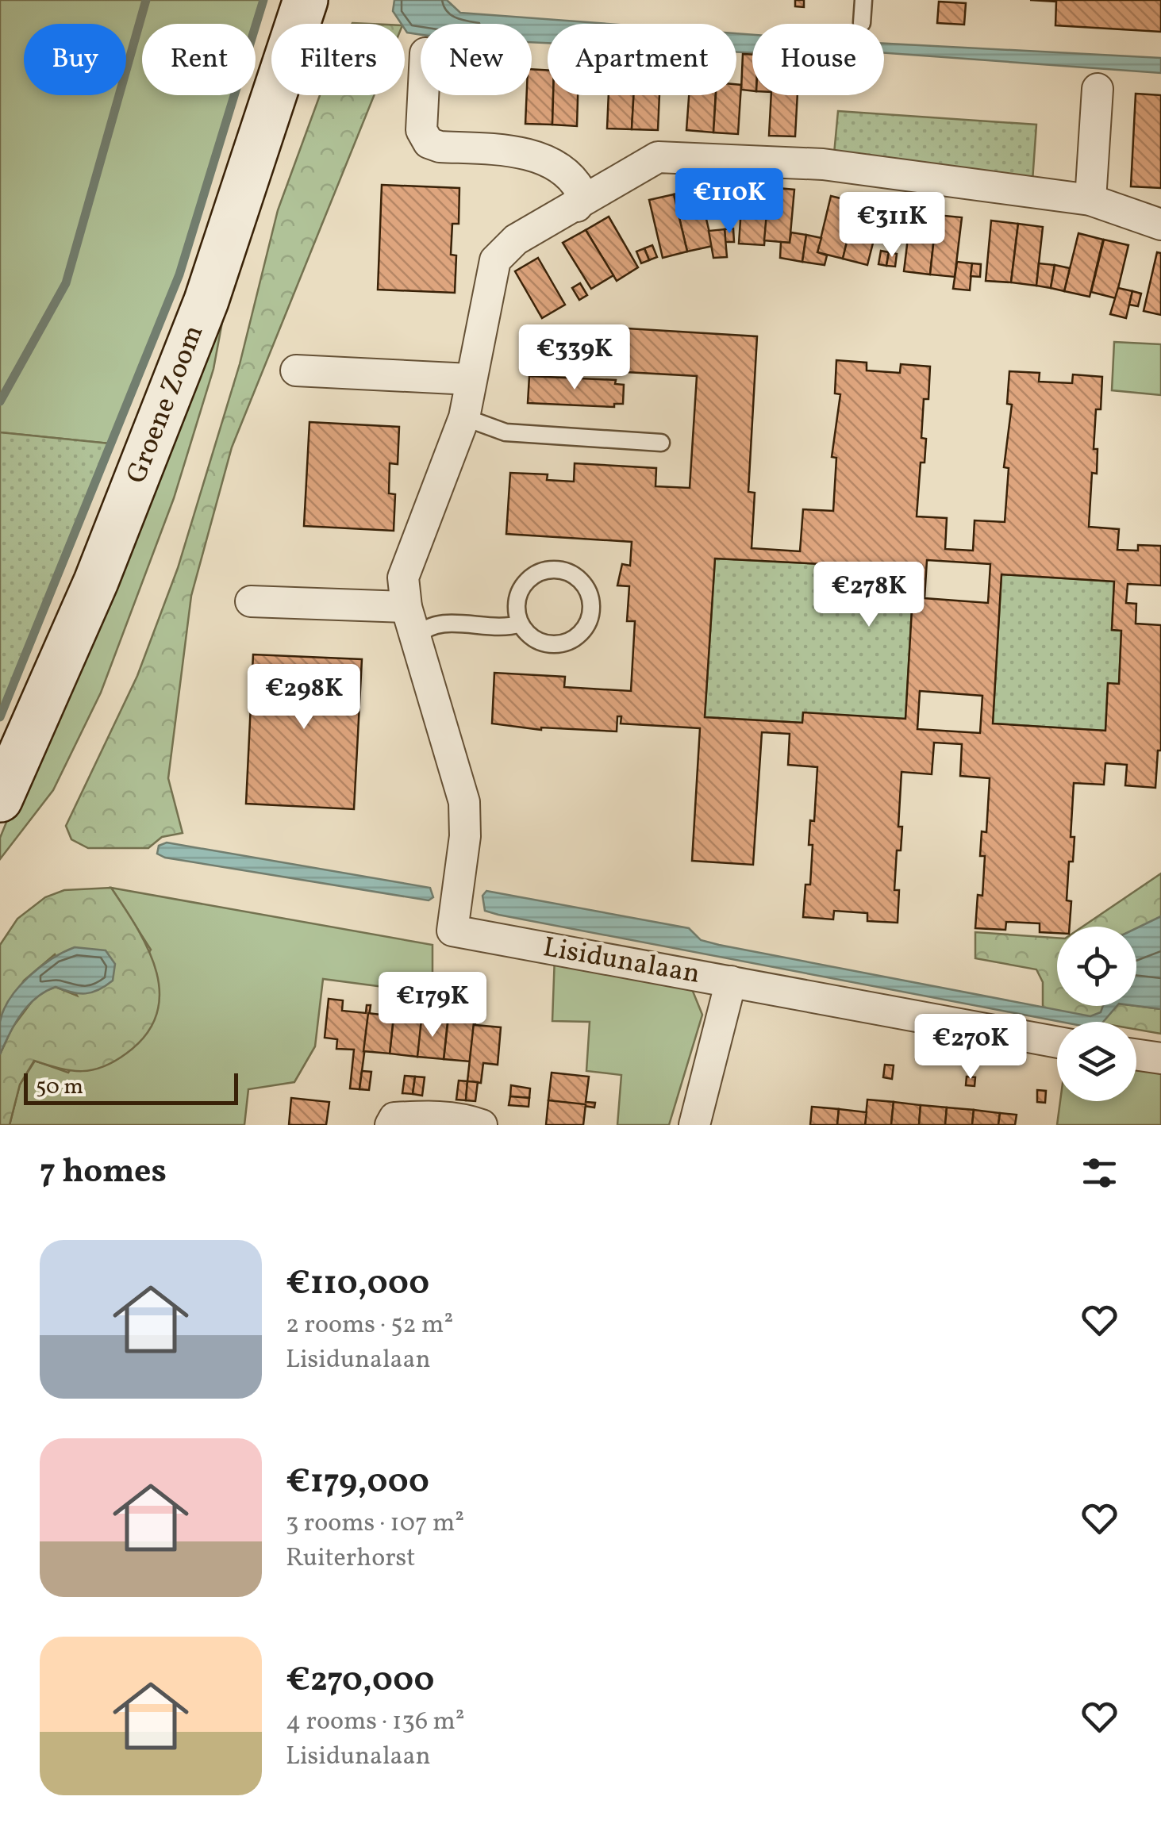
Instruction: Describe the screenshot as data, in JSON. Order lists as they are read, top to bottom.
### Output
{
  "streets": {
    "main road": ["Groene Zoom"],
    "street": ["Lisidunalaan"]
  },
  "scale_bar": "50 m",
  "page": {
    "chip": [
      "Buy",
      "Rent",
      "Filters",
      "New",
      "Apartment",
      "House"
    ],
    "price": [
      "€110K",
      "€311K",
      "€339K",
      "€278K",
      "€298K",
      "€179K",
      "€270K"
    ],
    "scale": "50 m",
    "heading": "7 homes",
    "list": [
      {
        "name": "€110,000",
        "note": "2 rooms · 52 m² · Lisidunalaan"
      },
      {
        "name": "€179,000",
        "note": "3 rooms · 107 m² · Ruiterhorst"
      },
      {
        "name": "€270,000",
        "note": "4 rooms · 136 m² · Lisidunalaan"
      }
    ]
  }
}
